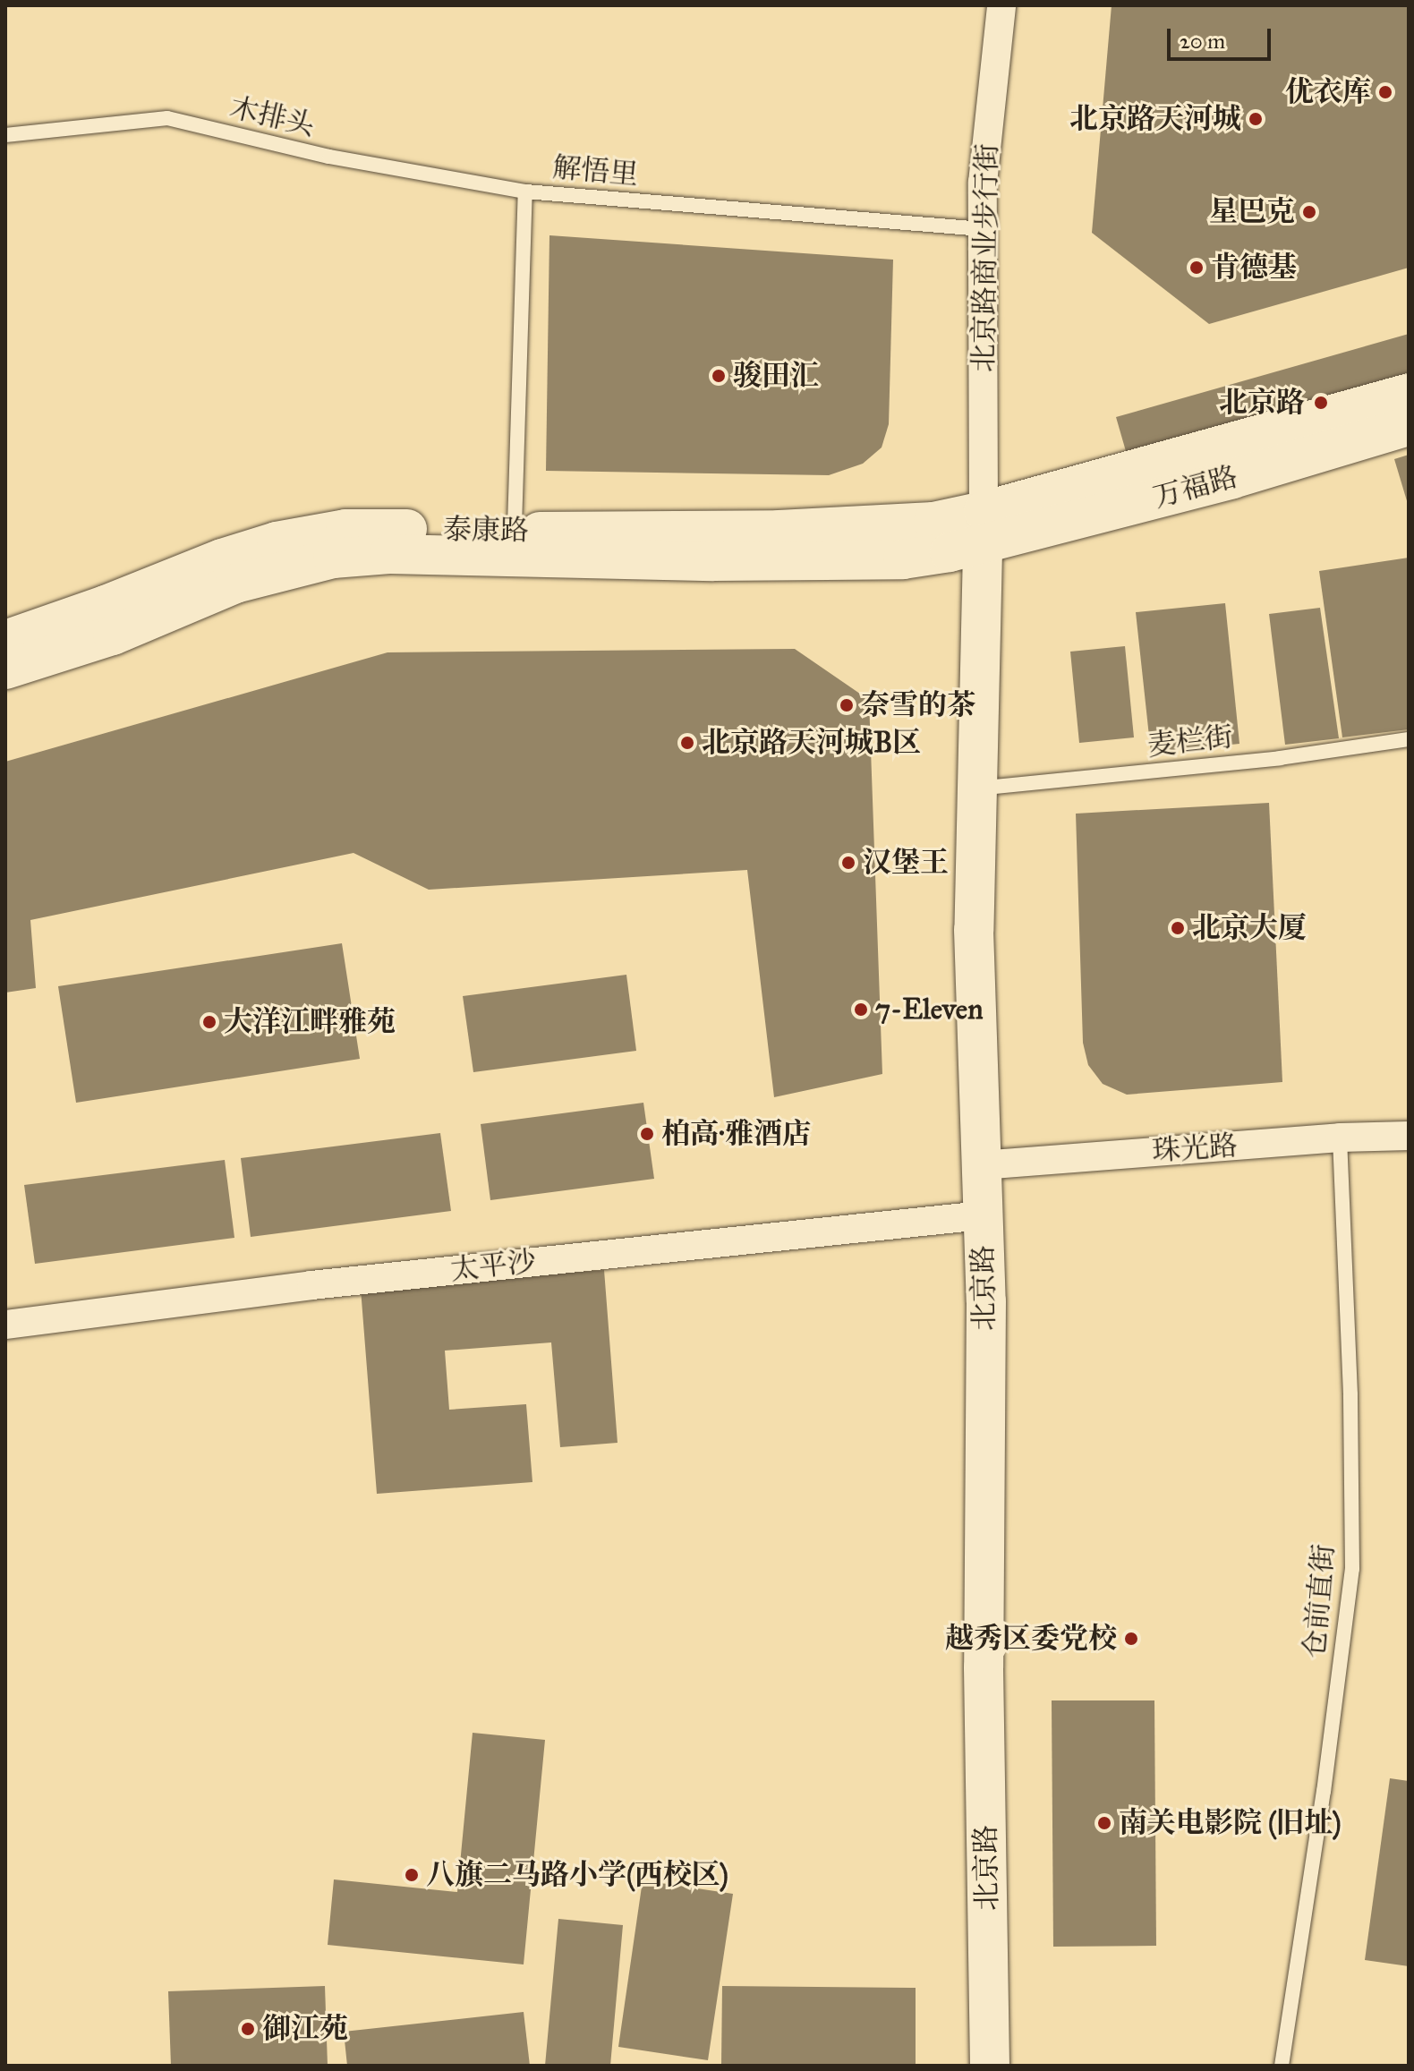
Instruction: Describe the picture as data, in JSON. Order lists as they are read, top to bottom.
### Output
{
  "streets": {
    "street": [
      "北京路商业步行街",
      "万福路",
      "泰康路",
      "珠光路",
      "太平沙",
      "北京路"
    ],
    "lane": [
      "木排头",
      "解悟里",
      "麦栏街",
      "仓前直街"
    ]
  },
  "crossings": [
    ["木排头", "解悟里"],
    ["解悟里", "北京路商业步行街"],
    ["解悟里", "泰康路"],
    ["北京路商业步行街", "万福路"],
    ["北京路商业步行街", "泰康路"],
    ["北京路商业步行街", "北京路"],
    ["万福路", "泰康路"],
    ["万福路", "北京路"],
    ["泰康路", "北京路"],
    ["麦栏街", "北京路"],
    ["珠光路", "北京路"],
    ["珠光路", "仓前直街"],
    ["太平沙", "北京路"]
  ],
  "places": [
    "优衣库",
    "北京路天河城",
    "星巴克",
    "肯德基",
    "骏田汇",
    "北京路",
    "奈雪的茶",
    "北京路天河城B区",
    "汉堡王",
    "北京大厦",
    "7-Eleven",
    "大洋江畔雅苑",
    "柏高·雅酒店",
    "越秀区委党校",
    "南关电影院 (旧址)",
    "八旗二马路小学(西校区)",
    "御江苑"
  ],
  "scale_bar": "20 m"
}
